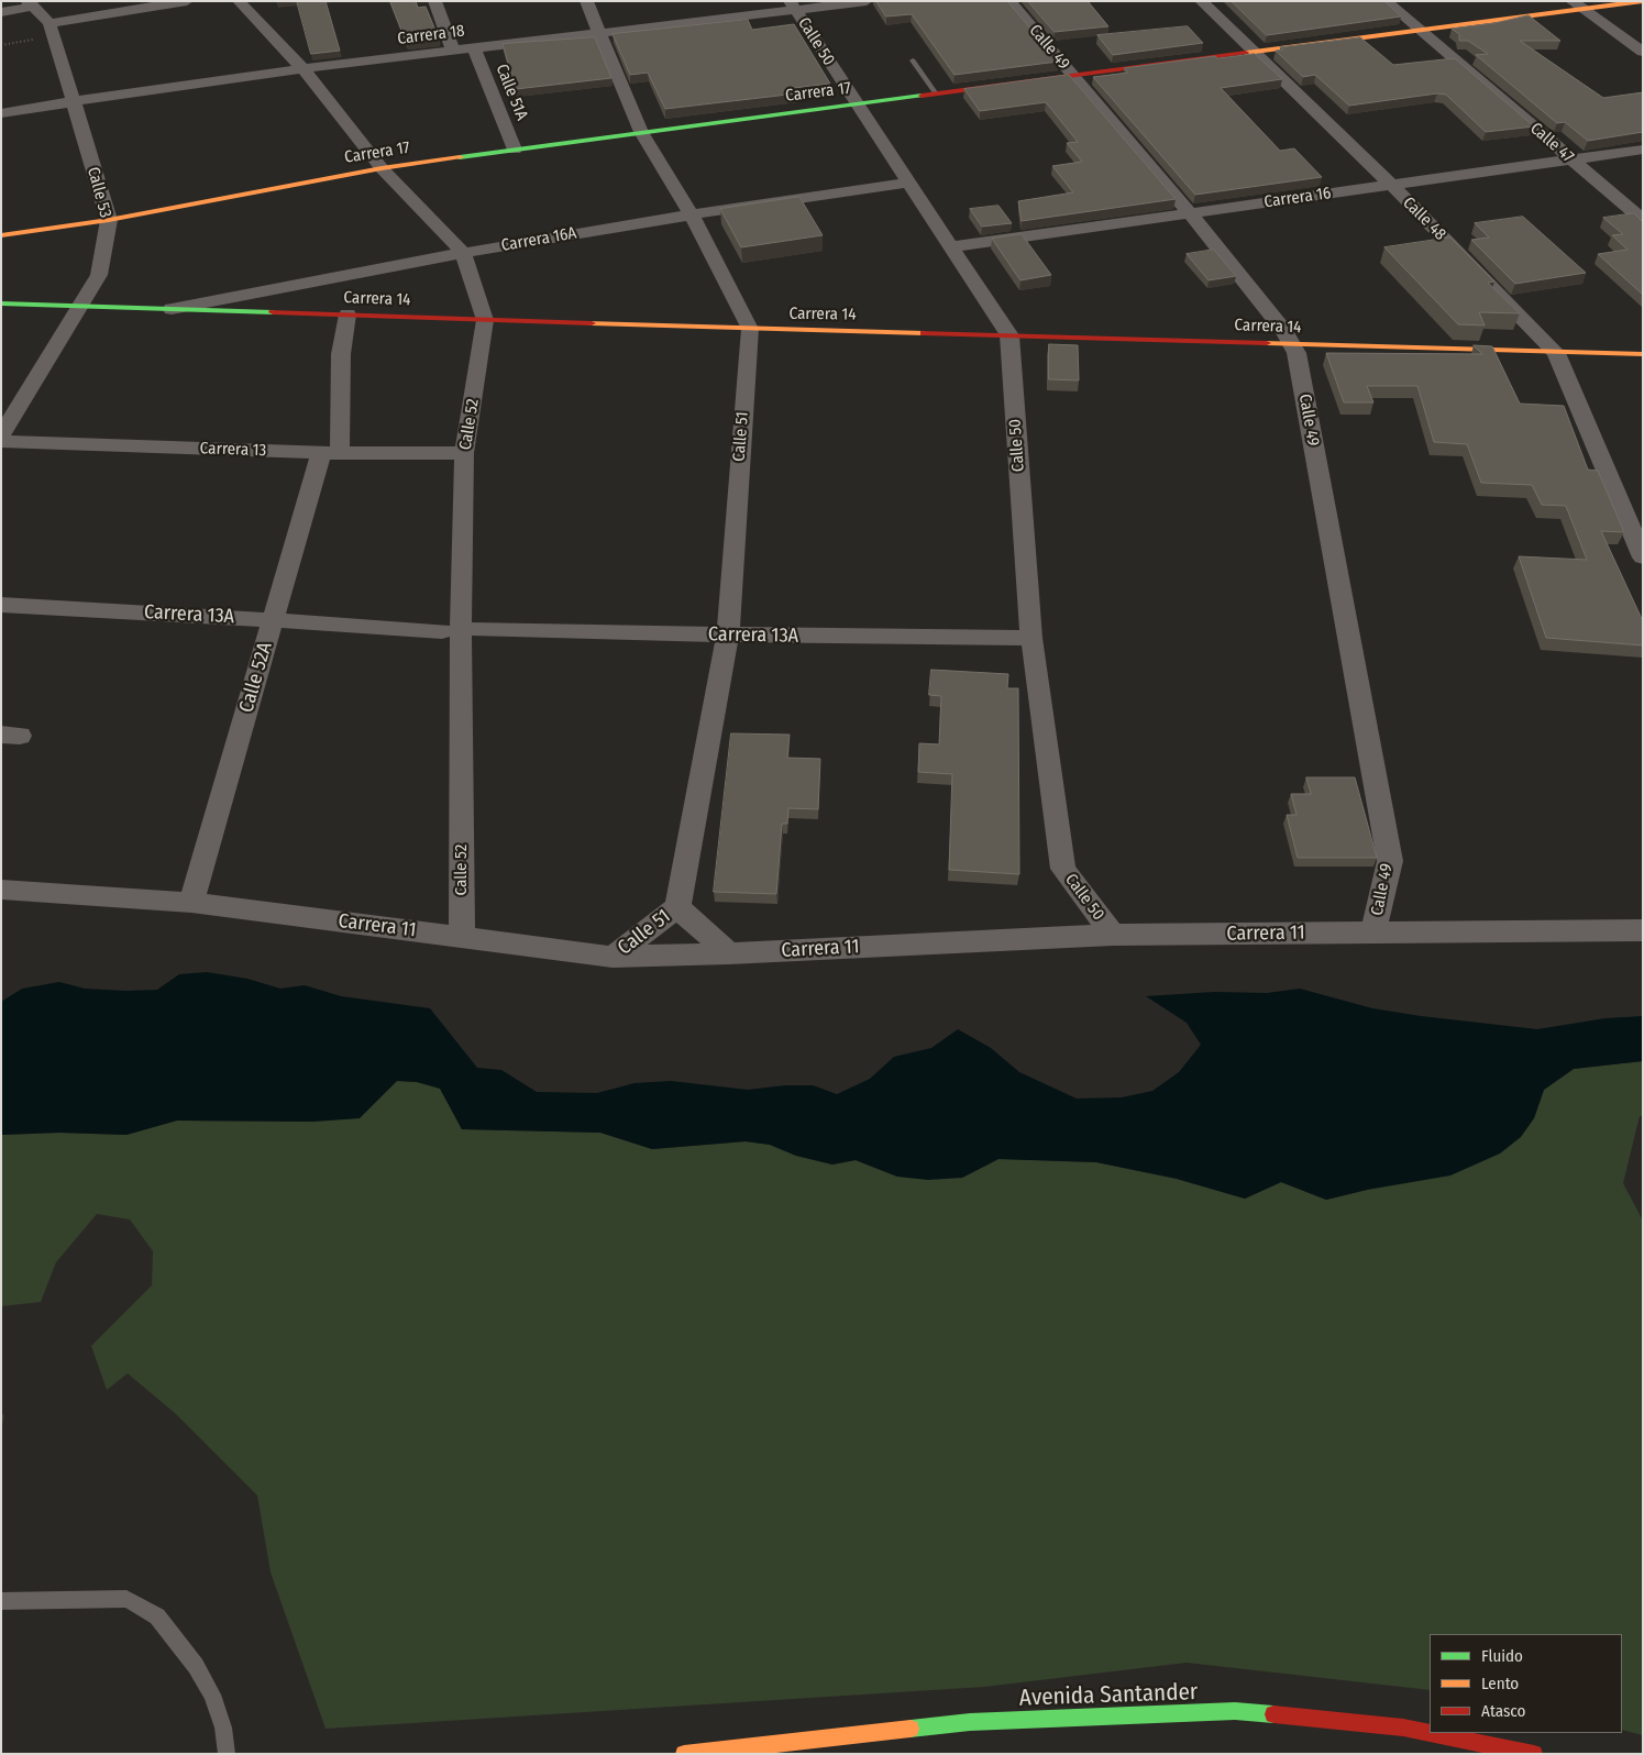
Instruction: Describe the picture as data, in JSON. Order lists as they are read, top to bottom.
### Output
{
  "streets": {
    "main road": ["Carrera 17", "Carrera 14", "Avenida Santander"],
    "street": [
      "Carrera 18",
      "Calle 50",
      "Calle 49",
      "Calle 51A",
      "Calle 47",
      "Calle 53",
      "Carrera 16",
      "Calle 48",
      "Carrera 16A",
      "Calle 52",
      "Calle 51",
      "Carrera 13",
      "Carrera 13A",
      "Calle 52A",
      "Carrera 11"
    ]
  },
  "crossings": [
    ["Carrera 18", "Calle 50"],
    ["Carrera 18", "Calle 51A"],
    ["Carrera 18", "Calle 53"],
    ["Carrera 18", "Calle 52"],
    ["Calle 50", "Carrera 17"],
    ["Calle 50", "Carrera 16"],
    ["Calle 50", "Carrera 16A"],
    ["Calle 50", "Carrera 14"],
    ["Calle 50", "Carrera 13A"],
    ["Calle 50", "Carrera 11"],
    ["Calle 49", "Carrera 17"],
    ["Calle 49", "Carrera 16"],
    ["Calle 49", "Carrera 14"],
    ["Calle 49", "Carrera 11"],
    ["Calle 51A", "Carrera 17"],
    ["Carrera 17", "Calle 47"],
    ["Carrera 17", "Calle 53"],
    ["Carrera 17", "Calle 48"],
    ["Carrera 17", "Calle 52"],
    ["Calle 47", "Carrera 16"],
    ["Calle 53", "Carrera 14"],
    ["Carrera 16", "Calle 48"],
    ["Calle 48", "Carrera 14"],
    ["Carrera 16A", "Carrera 14"],
    ["Carrera 16A", "Calle 52"],
    ["Carrera 14", "Calle 52"],
    ["Carrera 14", "Calle 51"],
    ["Carrera 14", "Calle 52A"],
    ["Calle 52", "Carrera 13"],
    ["Calle 52", "Carrera 11"],
    ["Calle 51", "Carrera 13A"],
    ["Calle 51", "Carrera 11"],
    ["Carrera 13", "Calle 52A"],
    ["Carrera 13A", "Calle 52A"],
    ["Calle 52A", "Carrera 11"]
  ],
  "legend": ["Fluido", "Lento", "Atasco"]
}
